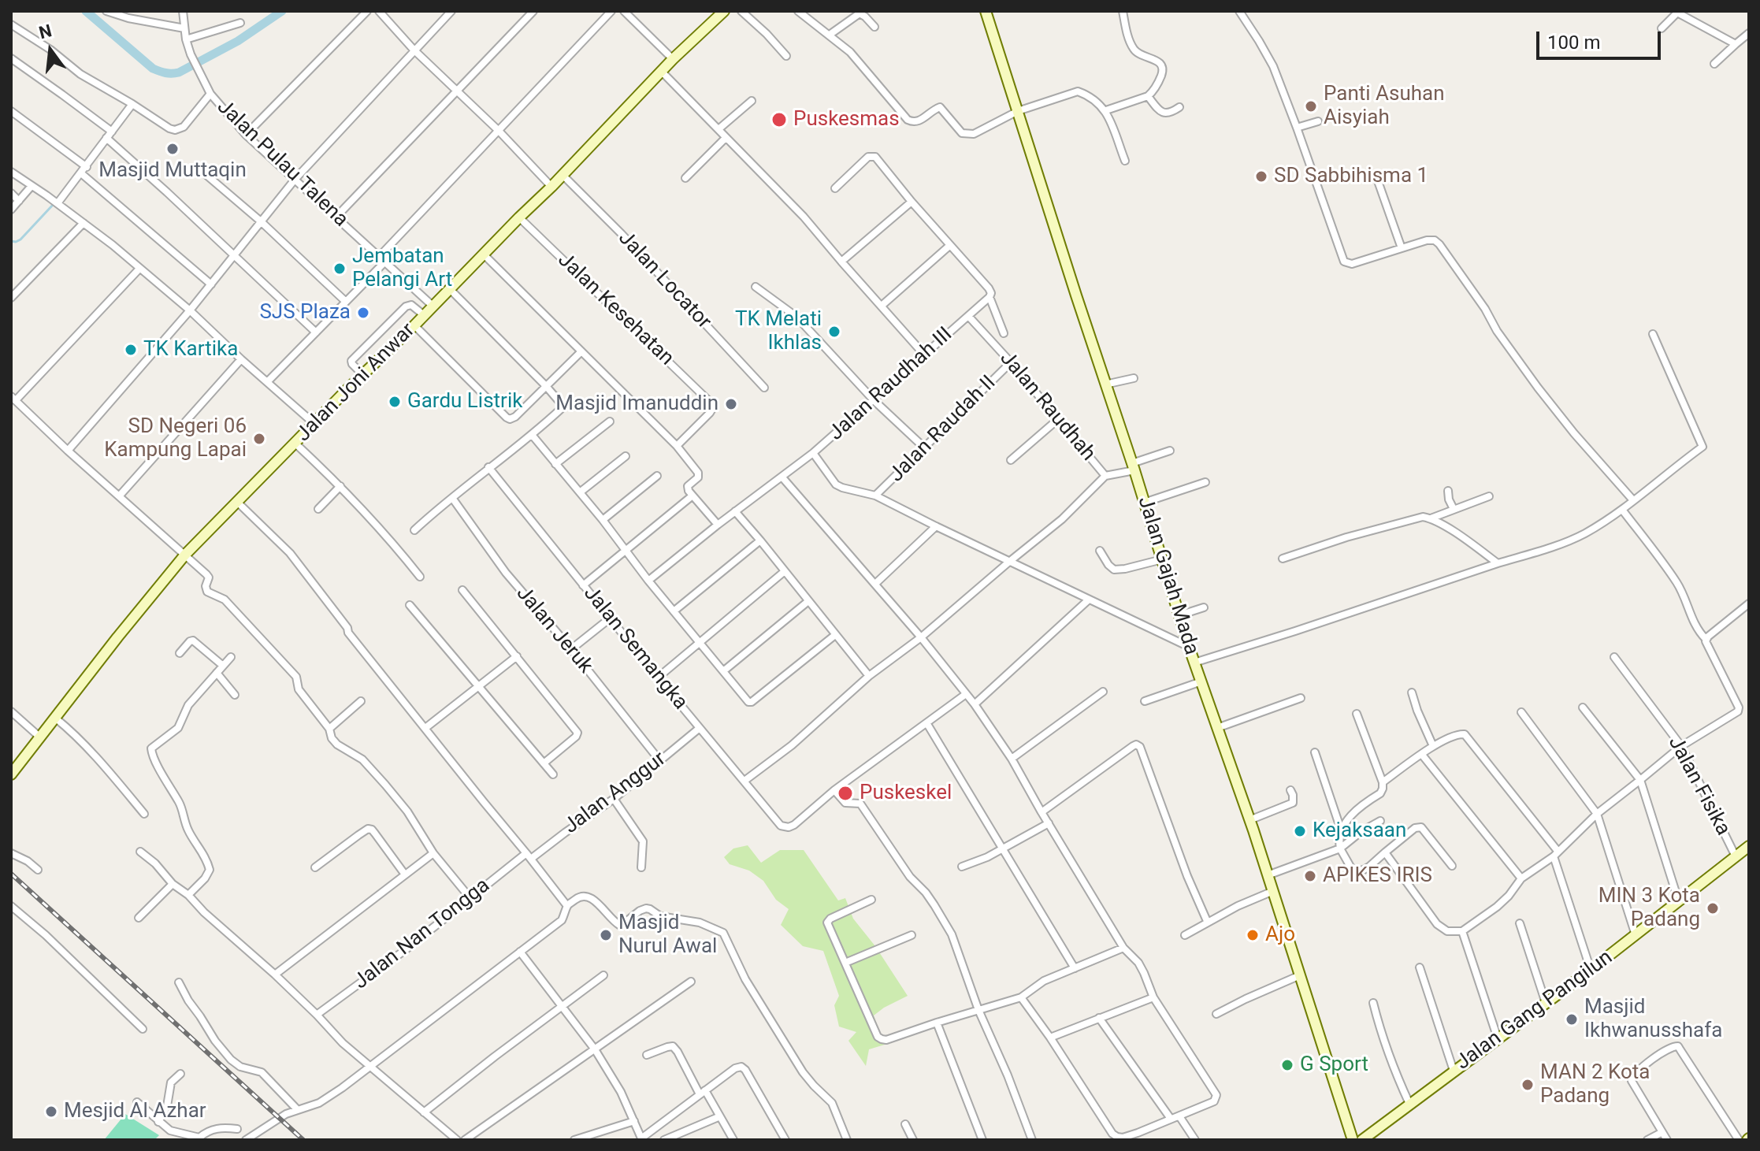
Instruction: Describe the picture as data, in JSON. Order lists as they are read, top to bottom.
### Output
{
  "streets": {
    "main road": ["Jalan Joni Anwar", "Jalan Gajah Mada", "Jalan Gang Pangilun"],
    "street": [
      "Jalan Pulau Talena",
      "Jalan Locator",
      "Jalan Kesehatan",
      "Jalan Raudhah III",
      "Jalan Raudhah",
      "Jalan Raudah II",
      "Jalan Jeruk",
      "Jalan Semangka",
      "Jalan Fisika",
      "Jalan Anggur",
      "Jalan Nan Tongga"
    ]
  },
  "crossings": [
    ["Jalan Pulau Talena", "Jalan Joni Anwar"],
    ["Jalan Locator", "Jalan Joni Anwar"],
    ["Jalan Kesehatan", "Jalan Joni Anwar"],
    ["Jalan Raudhah III", "Jalan Raudhah"],
    ["Jalan Raudhah", "Jalan Raudah II"],
    ["Jalan Raudhah", "Jalan Gajah Mada"],
    ["Jalan Jeruk", "Jalan Anggur"],
    ["Jalan Semangka", "Jalan Anggur"],
    ["Jalan Fisika", "Jalan Gang Pangilun"],
    ["Jalan Anggur", "Jalan Nan Tongga"]
  ],
  "places": [
    "Panti Asuhan Aisyiah",
    "Puskesmas",
    "Masjid Muttaqin",
    "SD Sabbihisma 1",
    "Jembatan Pelangi Art",
    "SJS Plaza",
    "TK Melati Ikhlas",
    "TK Kartika",
    "Gardu Listrik",
    "Masjid Imanuddin",
    "SD Negeri 06 Kampung Lapai",
    "Puskeskel",
    "Kejaksaan",
    "APIKES IRIS",
    "MIN 3 Kota Padang",
    "Masjid Nurul Awal",
    "Ajo",
    "Masjid Ikhwanusshafa",
    "G Sport",
    "MAN 2 Kota Padang",
    "Mesjid Al Azhar"
  ],
  "scale_bar": "100 m",
  "north": "top"
}
